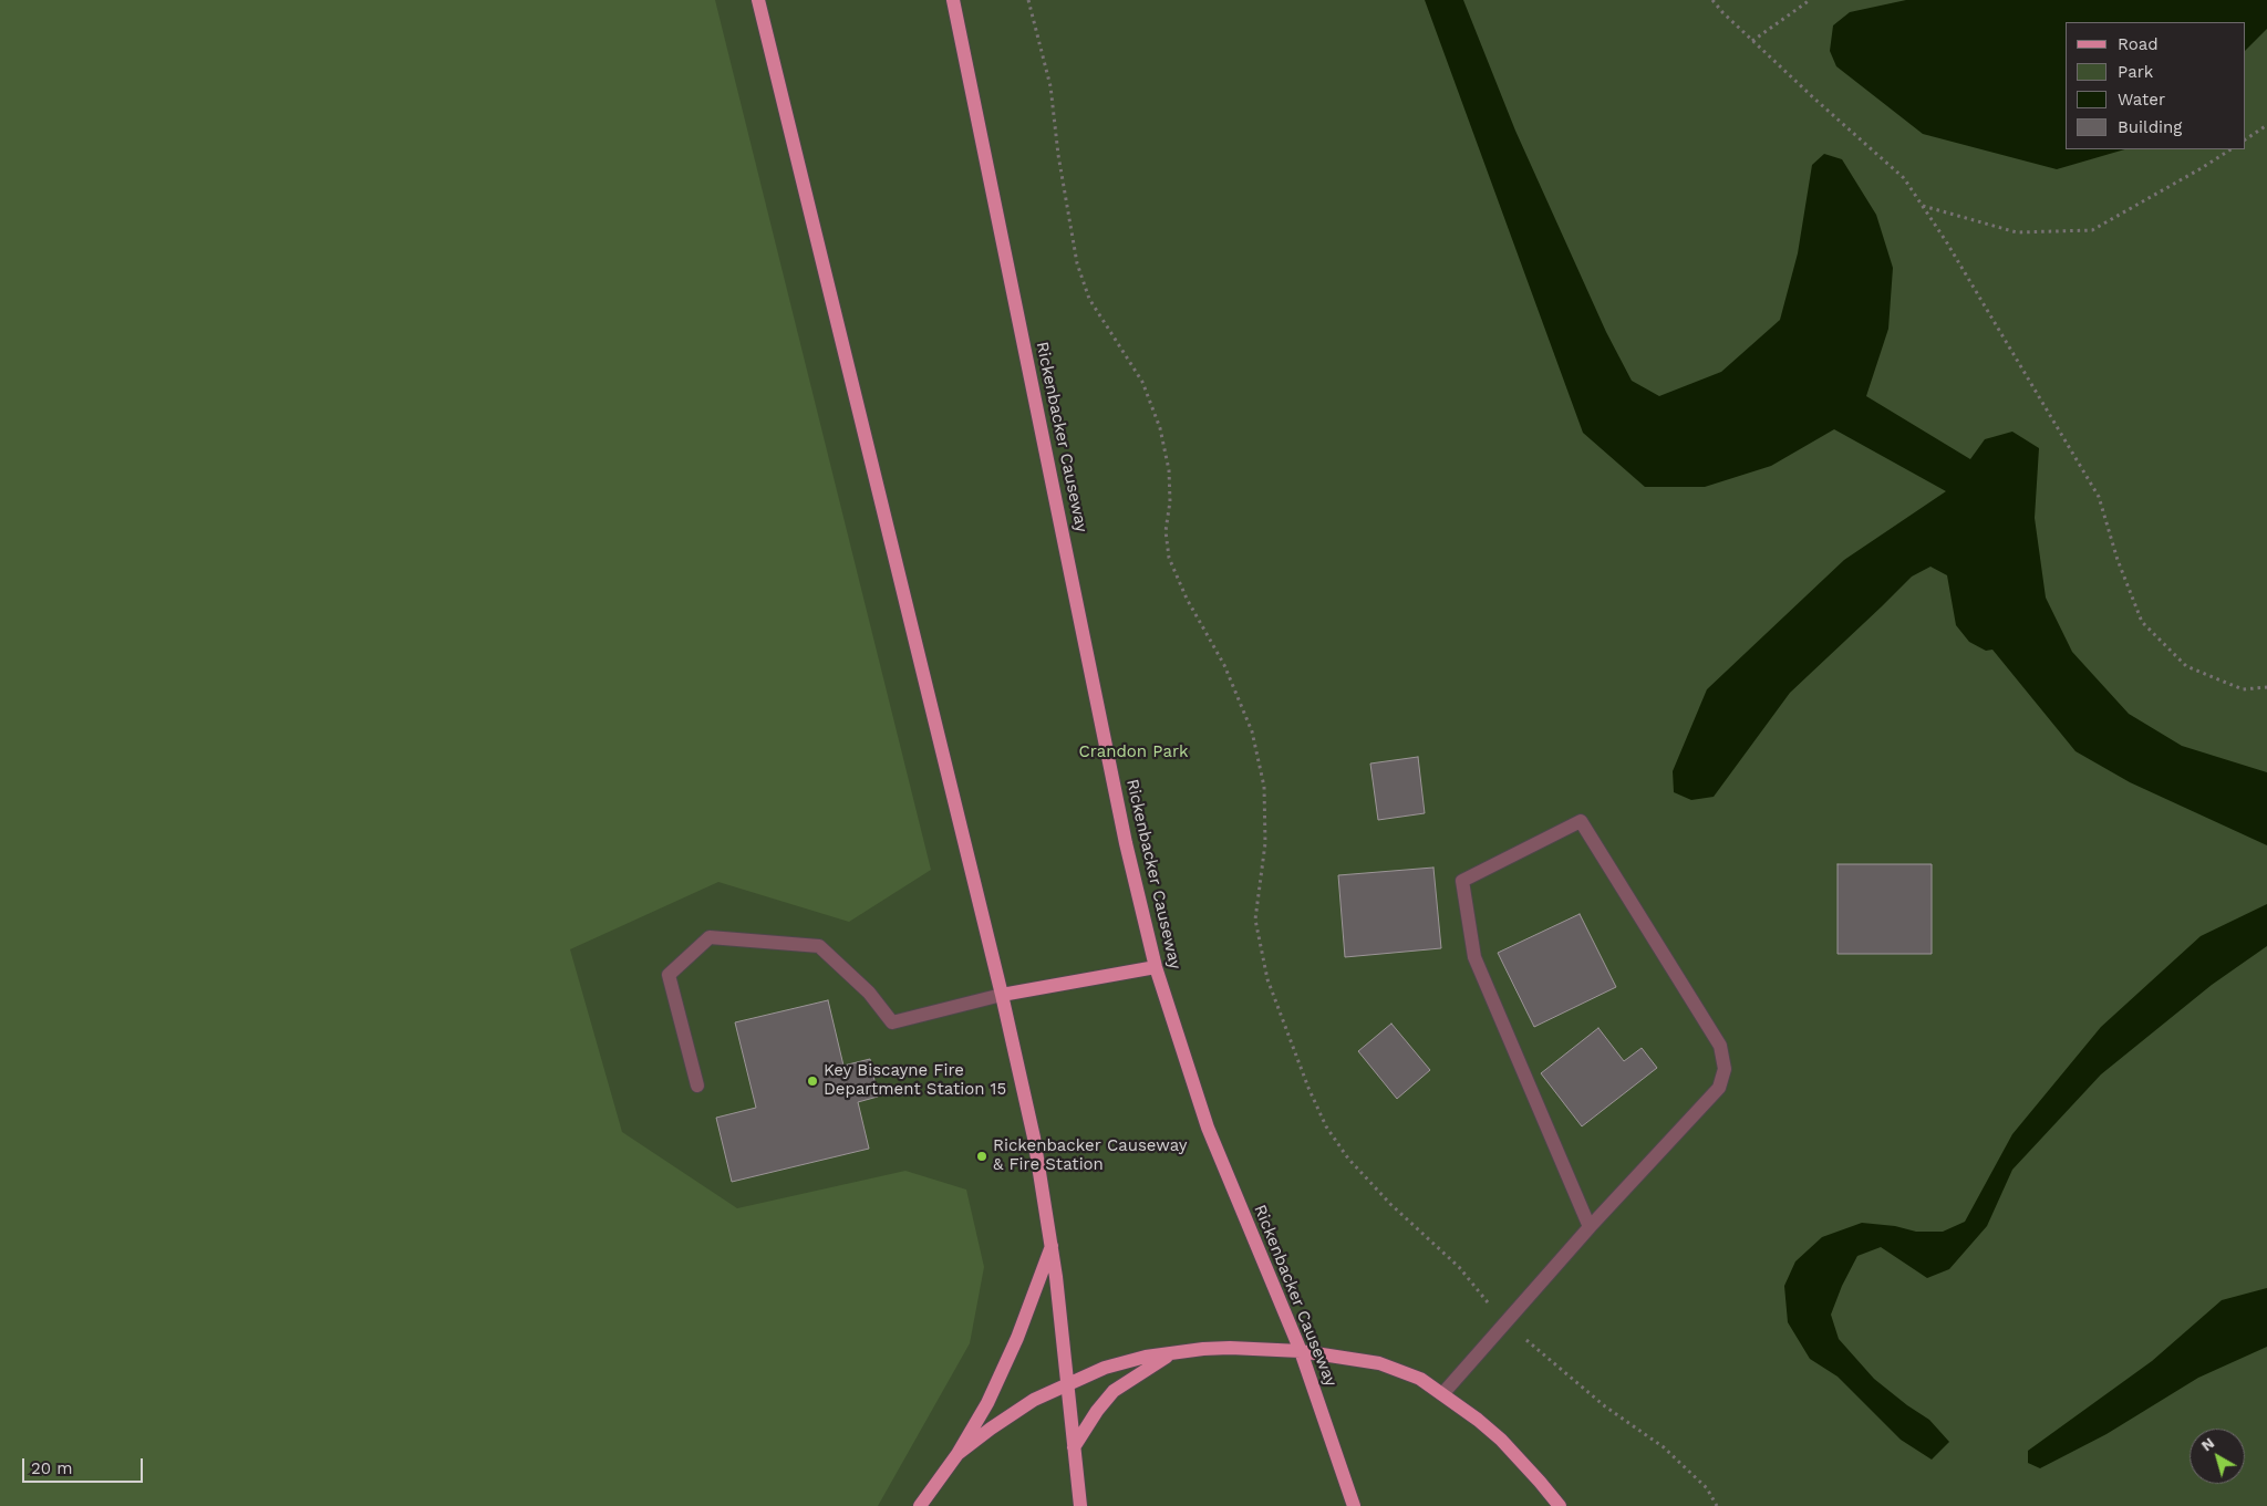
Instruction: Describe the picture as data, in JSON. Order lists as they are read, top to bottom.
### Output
{
  "streets": {
    "main road": ["Rickenbacker Causeway"]
  },
  "parks": ["Crandon Park"],
  "places": ["Key Biscayne Fire Department Station 15", "Rickenbacker Causeway & Fire Station"],
  "legend": [
    "Road",
    "Park",
    "Water",
    "Building"
  ],
  "scale_bar": "20 m",
  "north": "top left"
}
